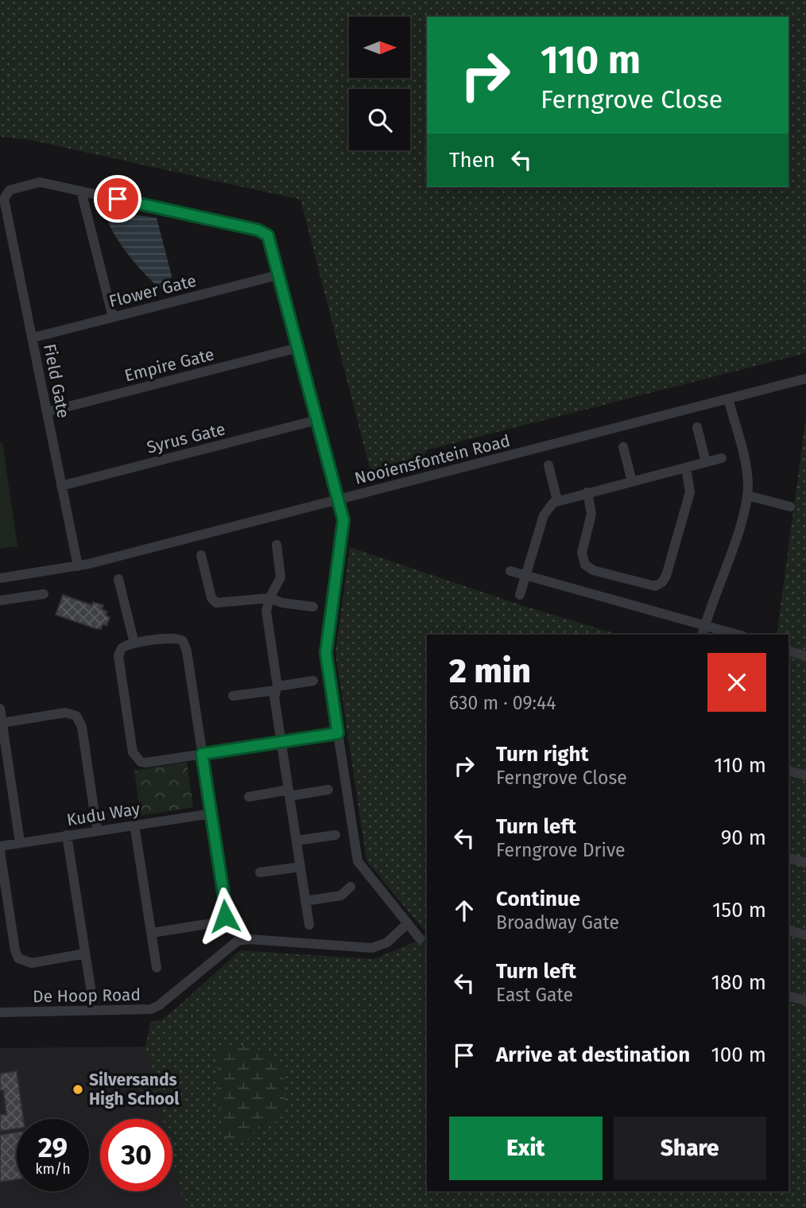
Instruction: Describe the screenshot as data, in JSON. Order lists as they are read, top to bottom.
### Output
{
  "streets": {
    "street": [
      "Flower Gate",
      "Empire Gate",
      "Field Gate",
      "Syrus Gate",
      "Nooiensfontein Road",
      "Kudu Way",
      "De Hoop Road"
    ]
  },
  "crossings": [
    ["Flower Gate", "Field Gate"],
    ["Empire Gate", "Field Gate"],
    ["Field Gate", "Syrus Gate"],
    ["Field Gate", "Nooiensfontein Road"]
  ],
  "places": ["Silversands High School"],
  "north": "right",
  "page": {
    "turn": ["110 m", "Ferngrove Close"],
    "then": "Then",
    "heading": ["2 min", "630 m · 09:44"],
    "list": [
      {
        "name": "Turn right",
        "note": "Ferngrove Close",
        "value": "110 m"
      },
      {
        "name": "Turn left",
        "note": "Ferngrove Drive",
        "value": "90 m"
      },
      {
        "name": "Continue",
        "note": "Broadway Gate",
        "value": "150 m"
      },
      {
        "name": "Turn left",
        "note": "East Gate",
        "value": "180 m"
      },
      {
        "name": "Arrive at destination",
        "value": "100 m"
      }
    ],
    "buttons": ["Exit", "Share"],
    "speed": "29 km/h",
    "limit": "30"
  }
}
